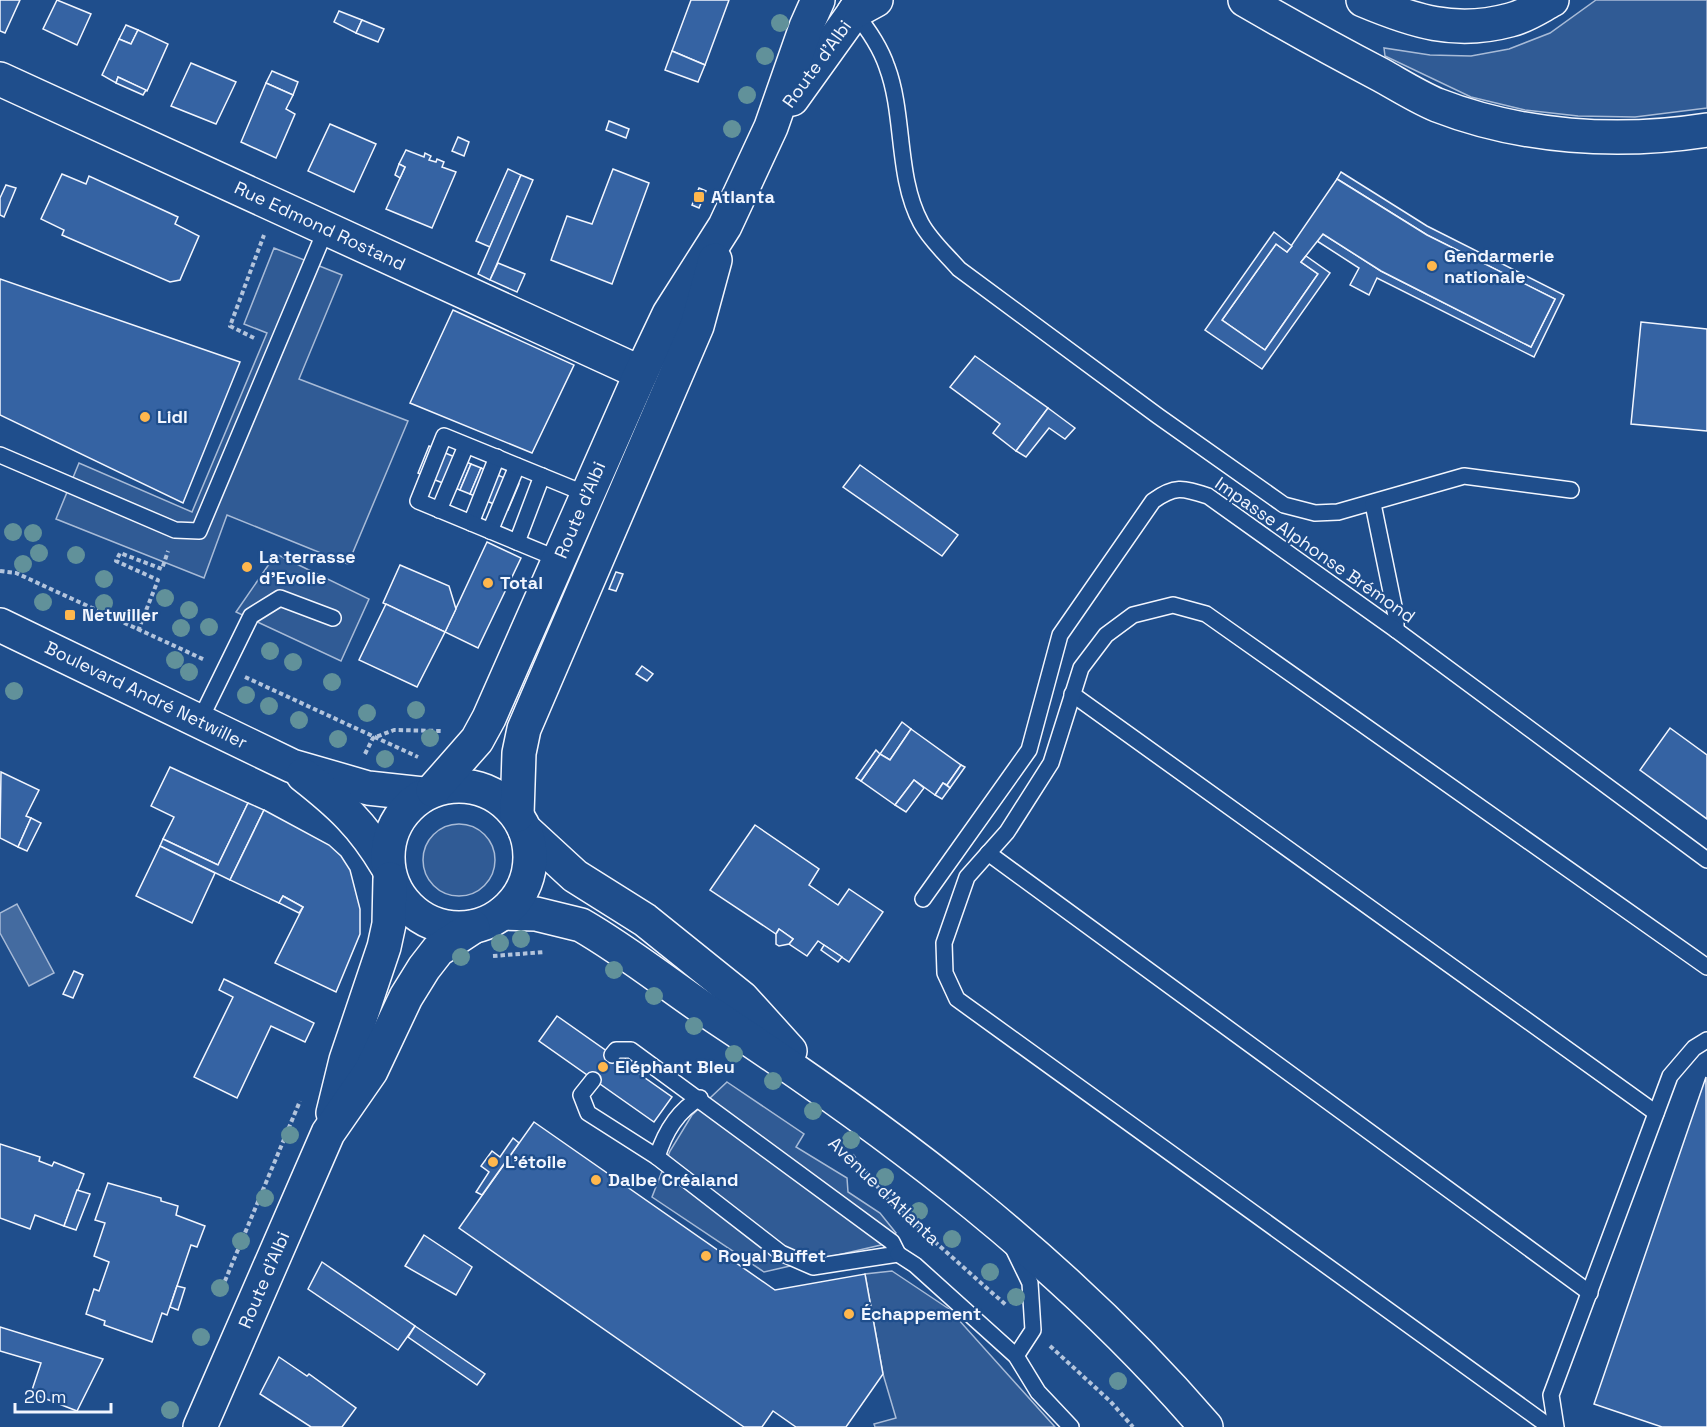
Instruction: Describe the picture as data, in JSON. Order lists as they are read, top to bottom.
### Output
{
  "streets": {
    "main road": [
      "Route d'Albi",
      "Rue Edmond Rostand",
      "Boulevard André Netwiller",
      "Avenue d'Atlanta"
    ],
    "lane": ["Impasse Alphonse Brémond"]
  },
  "crossings": [
    ["Route d'Albi", "Rue Edmond Rostand"],
    ["Route d'Albi", "Boulevard André Netwiller"],
    ["Route d'Albi", "Avenue d'Atlanta"],
    ["Boulevard André Netwiller", "Avenue d'Atlanta"]
  ],
  "places": {
    "transit": ["Atlanta", "Netwiller"],
    "other": [
      "Gendarmerie nationale",
      "Lidl",
      "La terrasse d'Evolie",
      "Total",
      "Eléphant Bleu",
      "L'étoile",
      "Dalbe Créaland",
      "Royal Buffet",
      "Échappement"
    ]
  },
  "scale_bar": "20 m"
}
